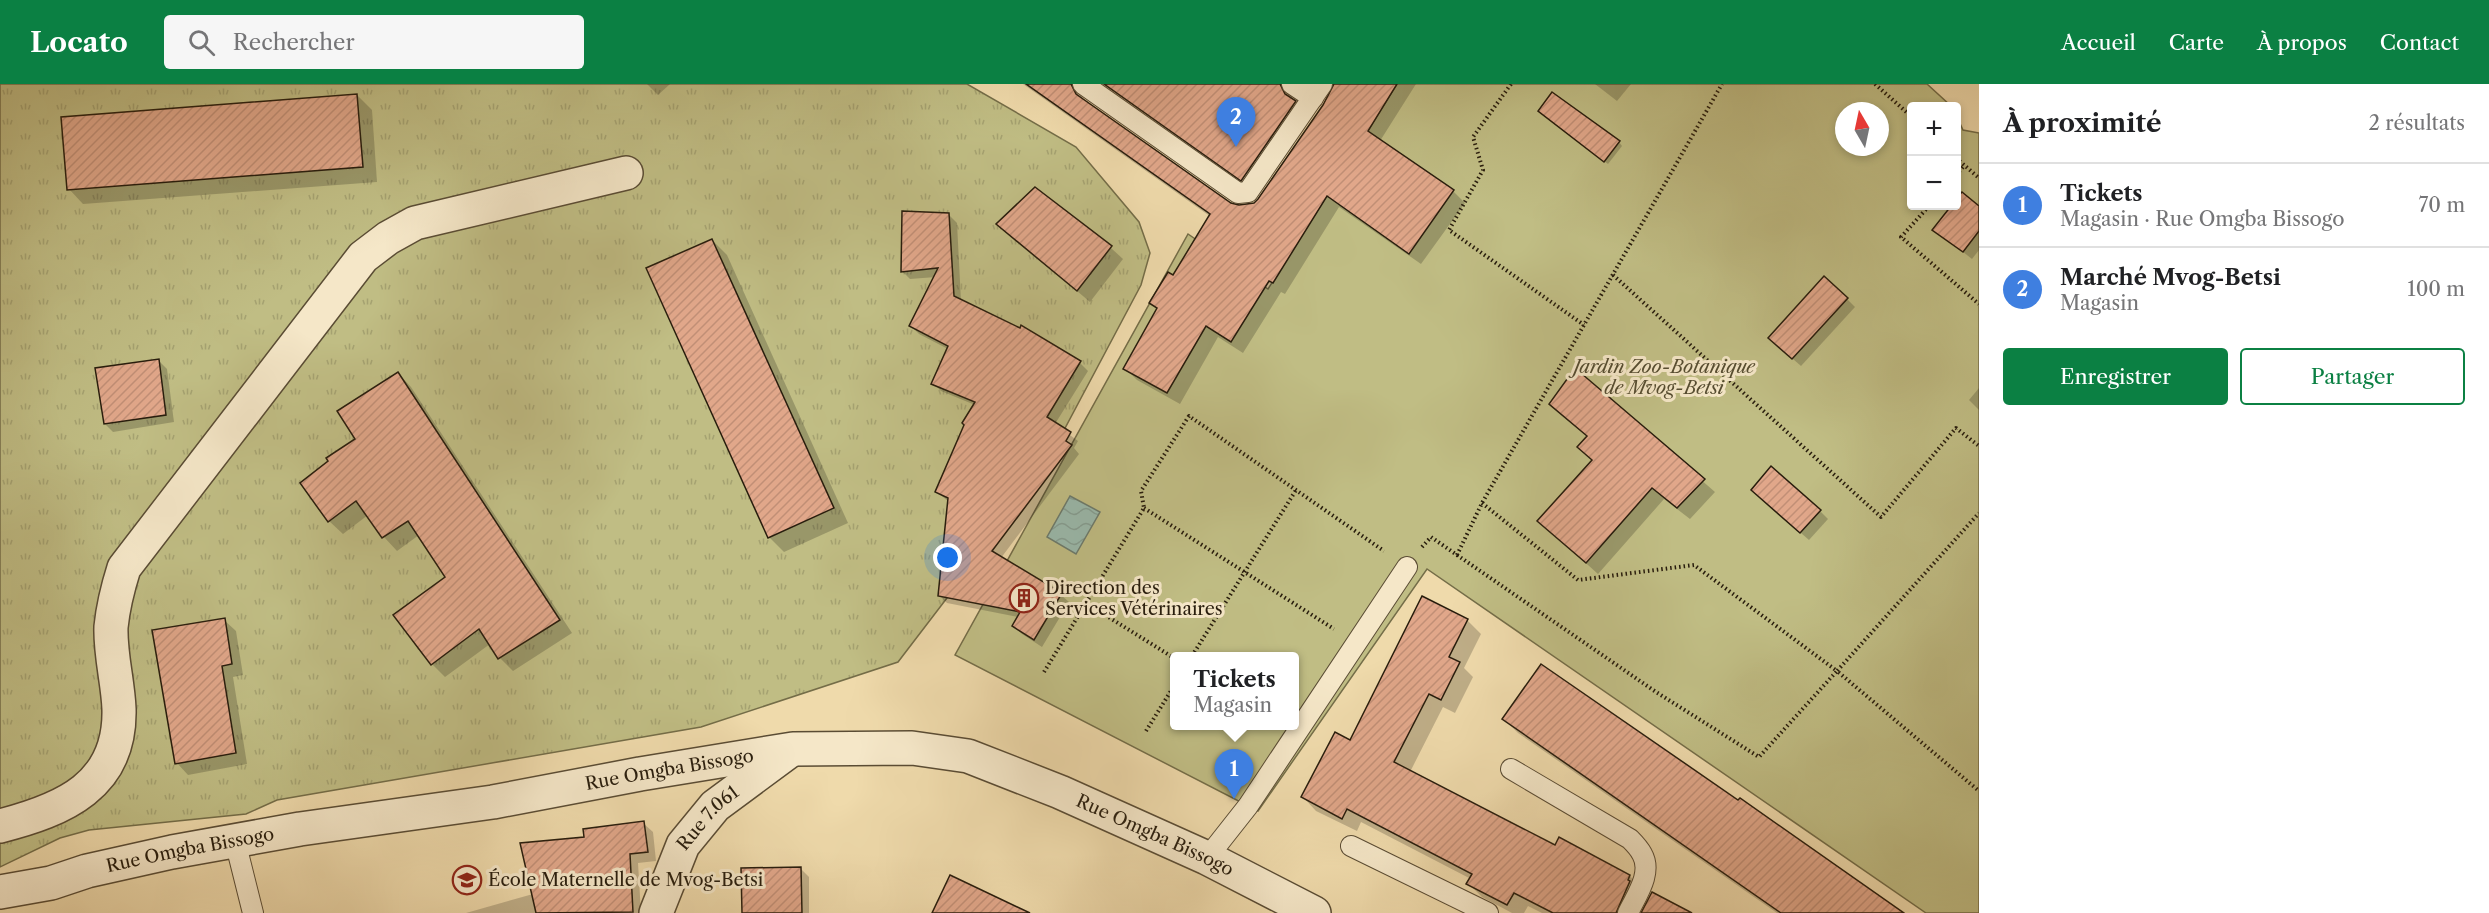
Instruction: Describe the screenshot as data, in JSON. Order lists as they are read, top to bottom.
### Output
{
  "streets": {
    "street": ["Rue Omgba Bissogo", "Rue 7.061"]
  },
  "crossings": [
    ["Rue Omgba Bissogo", "Rue 7.061"]
  ],
  "parks": ["Jardin Zoo-Botanique de Mvog-Betsi"],
  "places": {
    "building": ["Direction des Services Vétérinaires"],
    "school or university": ["École Maternelle de Mvog-Betsi"]
  },
  "north": "top",
  "page": {
    "header": "Locato",
    "search": "Rechercher",
    "nav": [
      "Accueil",
      "Carte",
      "À propos",
      "Contact"
    ],
    "heading": ["À proximité", "2 résultats"],
    "pins": ["2", "1"],
    "map_buttons": ["+", "−"],
    "list": [
      {
        "mark": "1",
        "name": "Tickets",
        "note": "Magasin · Rue Omgba Bissogo",
        "value": "70 m"
      },
      {
        "mark": "2",
        "name": "Marché Mvog-Betsi",
        "note": "Magasin",
        "value": "100 m"
      }
    ],
    "buttons": ["Enregistrer", "Partager"],
    "popup": ["Tickets", "Magasin"]
  }
}
